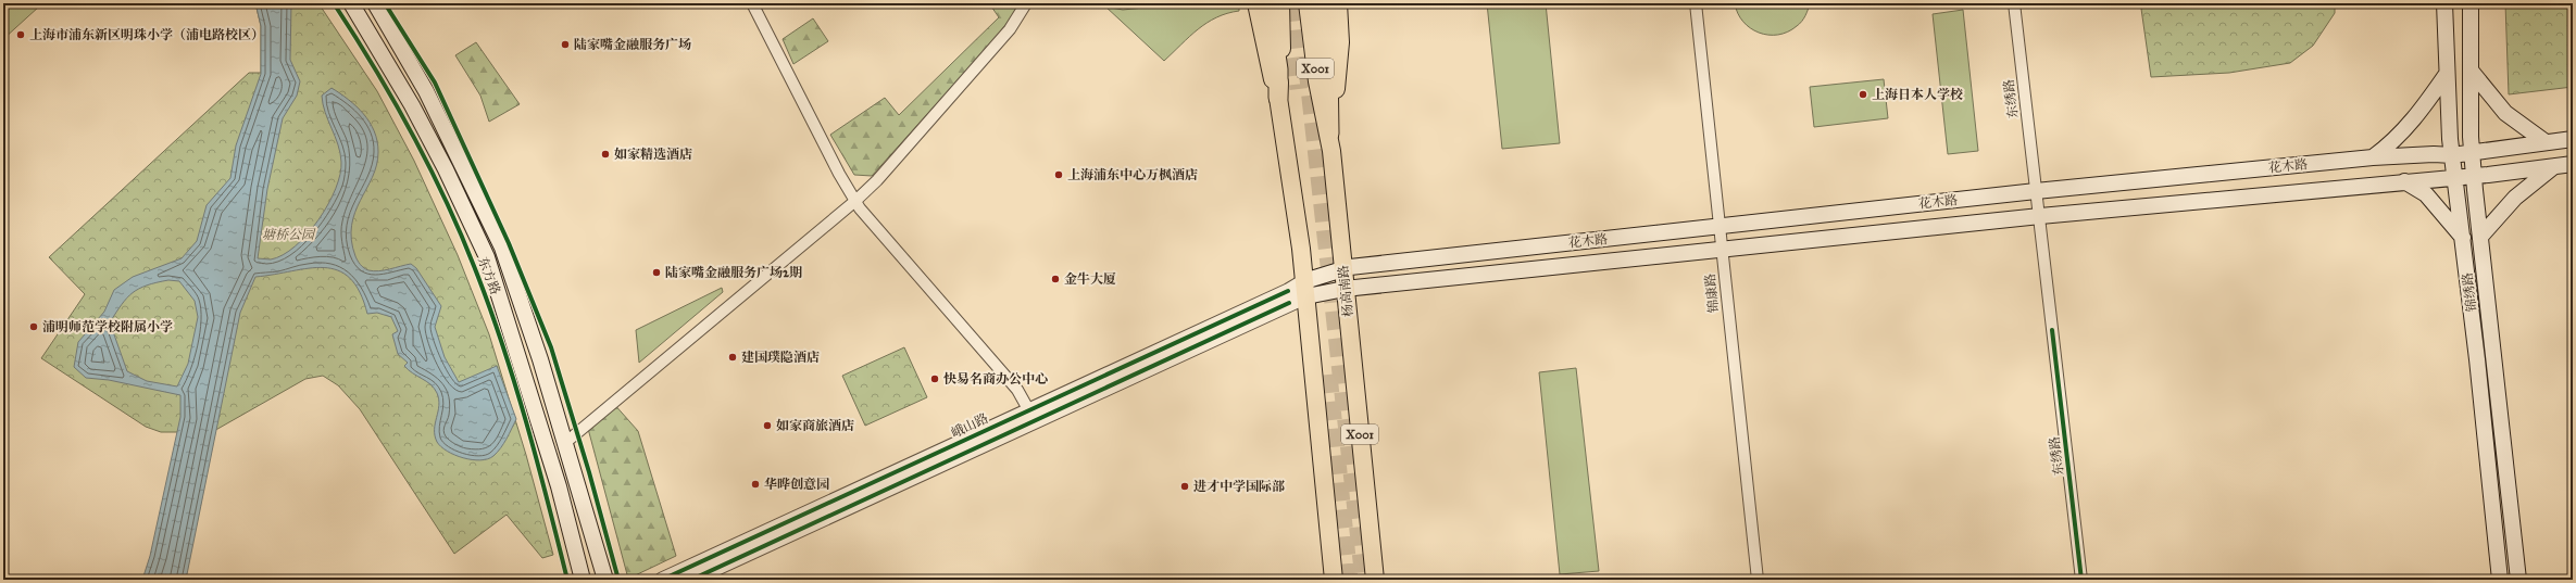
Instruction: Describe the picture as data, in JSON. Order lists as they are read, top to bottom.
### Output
{
  "streets": {
    "main road": [
      "X001",
      "花木路",
      "东方路",
      "杨高南路",
      "锦绣路"
    ],
    "street": ["东绣路", "锦康路", "峨山路"]
  },
  "crossings": [
    ["X001", "花木路"],
    ["X001", "杨高南路"],
    ["X001", "峨山路"],
    ["东绣路", "花木路"],
    ["花木路", "杨高南路"],
    ["花木路", "锦绣路"],
    ["花木路", "锦康路"],
    ["花木路", "峨山路"]
  ],
  "parks": ["塘桥公园"],
  "places": [
    "上海市浦东新区明珠小学（浦电路校区）",
    "陆家嘴金融服务广场",
    "上海日本人学校",
    "如家精选酒店",
    "上海浦东中心万枫酒店",
    "陆家嘴金融服务广场2期",
    "金牛大厦",
    "浦明师范学校附属小学",
    "建国璞隐酒店",
    "快易名商办公中心",
    "如家商旅酒店",
    "华晔创意园",
    "进才中学国际部"
  ]
}
